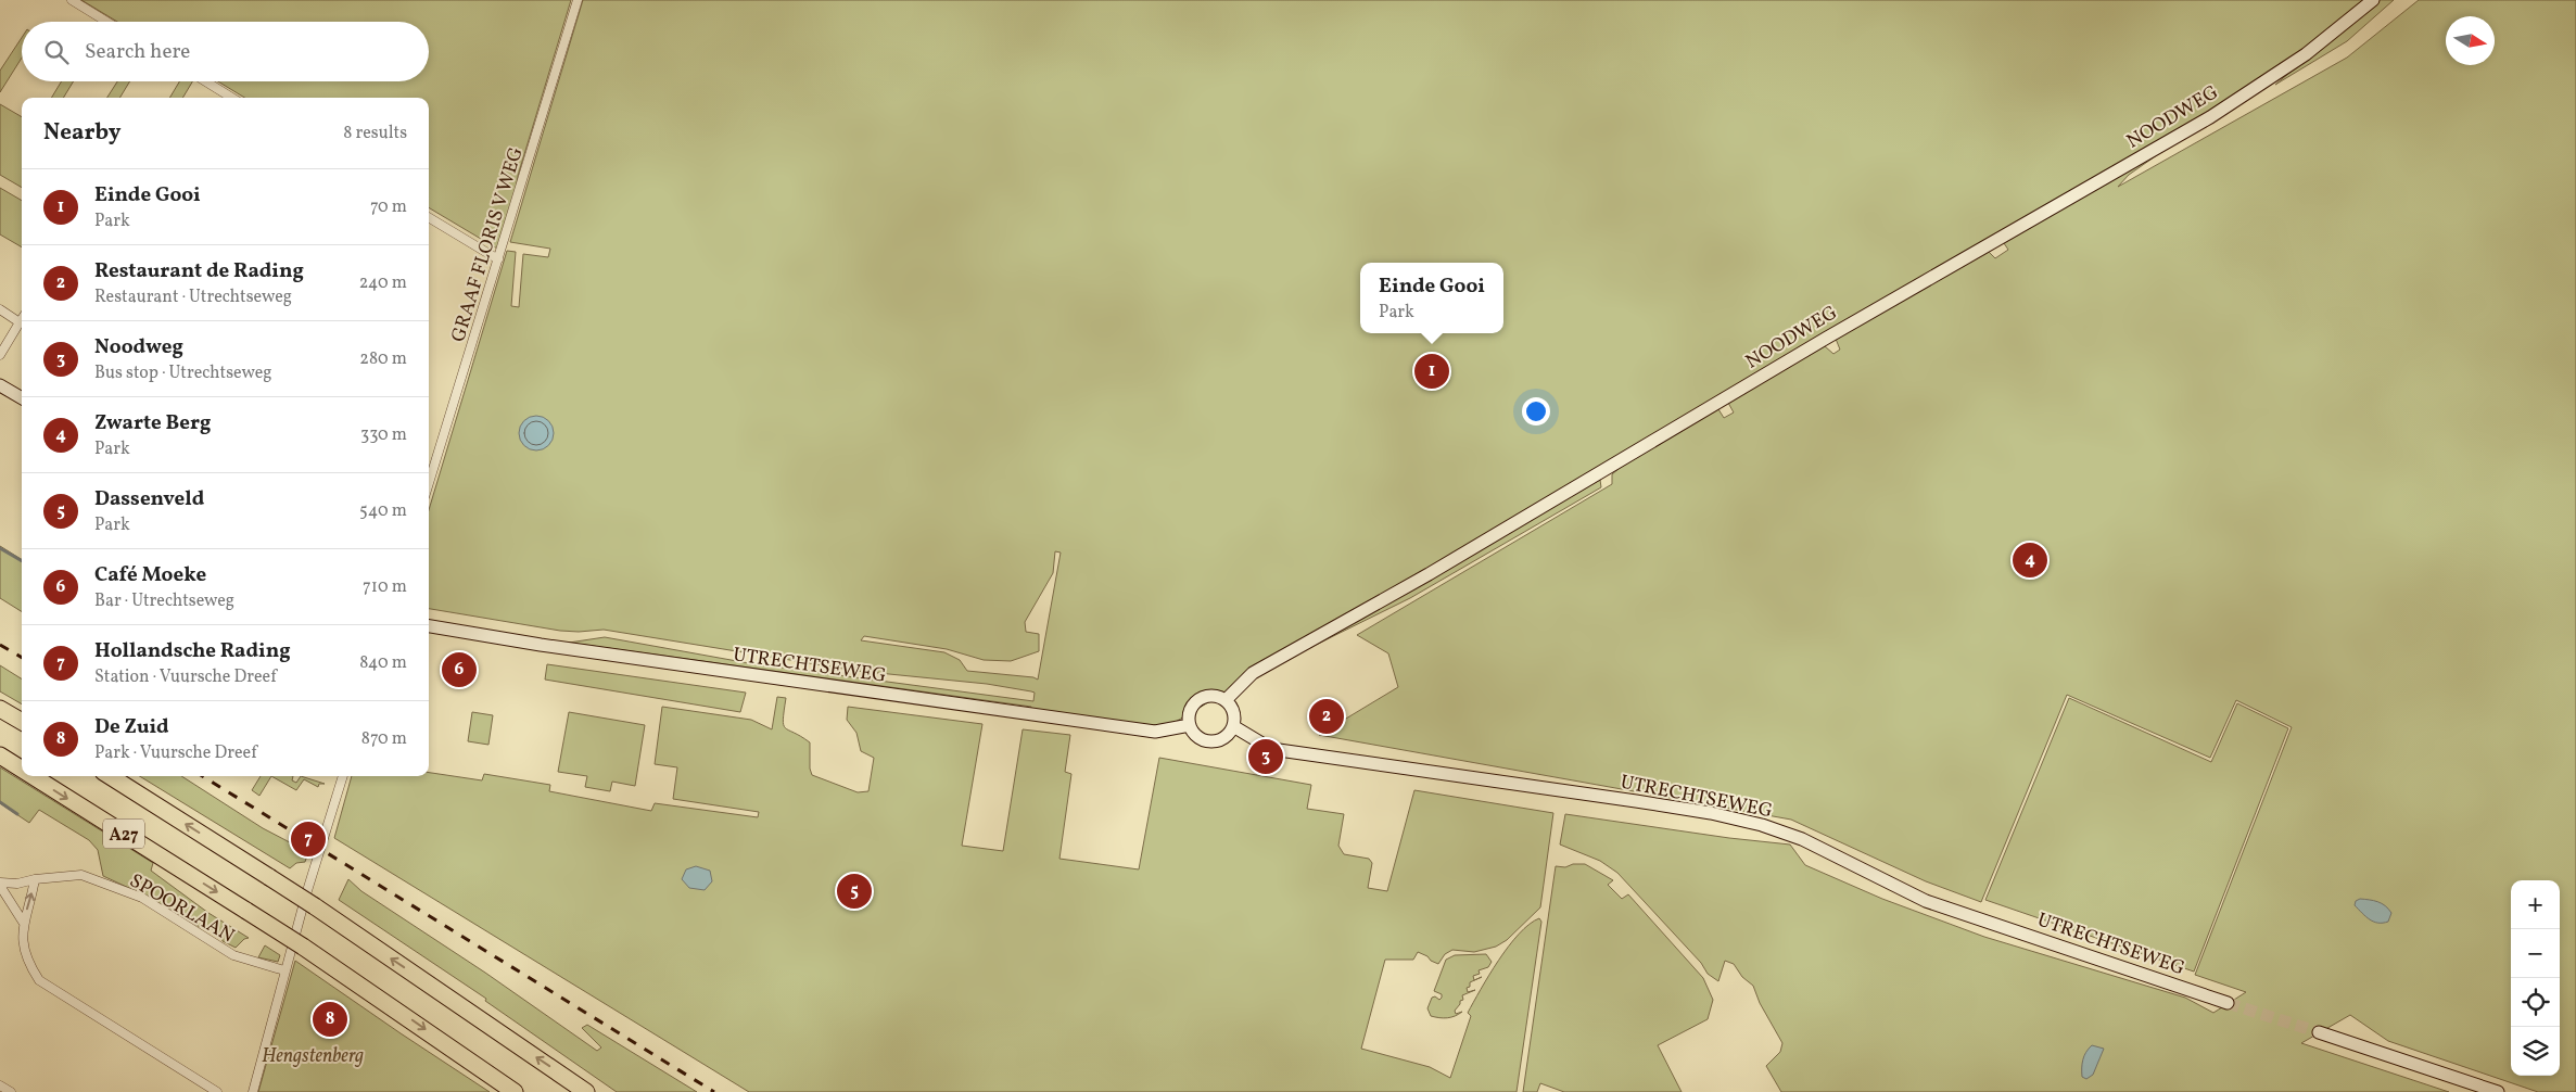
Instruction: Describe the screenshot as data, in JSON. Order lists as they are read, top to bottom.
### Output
{
  "streets": {
    "highway": ["A27"],
    "main road": ["NOODWEG", "UTRECHTSEWEG"],
    "street": ["GRAAF FLORIS V WEG", "SPOORLAAN"]
  },
  "crossings": [
    ["NOODWEG", "UTRECHTSEWEG"]
  ],
  "parks": ["Hengstenberg"],
  "north": "right",
  "page": {
    "search": "Search here",
    "heading": ["Nearby", "8 results"],
    "list": [
      {
        "mark": "1",
        "name": "Einde Gooi",
        "note": "Park",
        "value": "70 m"
      },
      {
        "mark": "2",
        "name": "Restaurant de Rading",
        "note": "Restaurant · Utrechtseweg",
        "value": "240 m"
      },
      {
        "mark": "3",
        "name": "Noodweg",
        "note": "Bus stop · Utrechtseweg",
        "value": "280 m"
      },
      {
        "mark": "4",
        "name": "Zwarte Berg",
        "note": "Park",
        "value": "330 m"
      },
      {
        "mark": "5",
        "name": "Dassenveld",
        "note": "Park",
        "value": "540 m"
      },
      {
        "mark": "6",
        "name": "Café Moeke",
        "note": "Bar · Utrechtseweg",
        "value": "710 m"
      },
      {
        "mark": "7",
        "name": "Hollandsche Rading",
        "note": "Station · Vuursche Dreef",
        "value": "840 m"
      },
      {
        "mark": "8",
        "name": "De Zuid",
        "note": "Park · Vuursche Dreef",
        "value": "870 m"
      }
    ],
    "popup": ["Einde Gooi", "Park"],
    "pins": [
      "1",
      "4",
      "6",
      "2",
      "3",
      "7",
      "5",
      "8"
    ],
    "map_buttons": ["+", "−"]
  }
}
